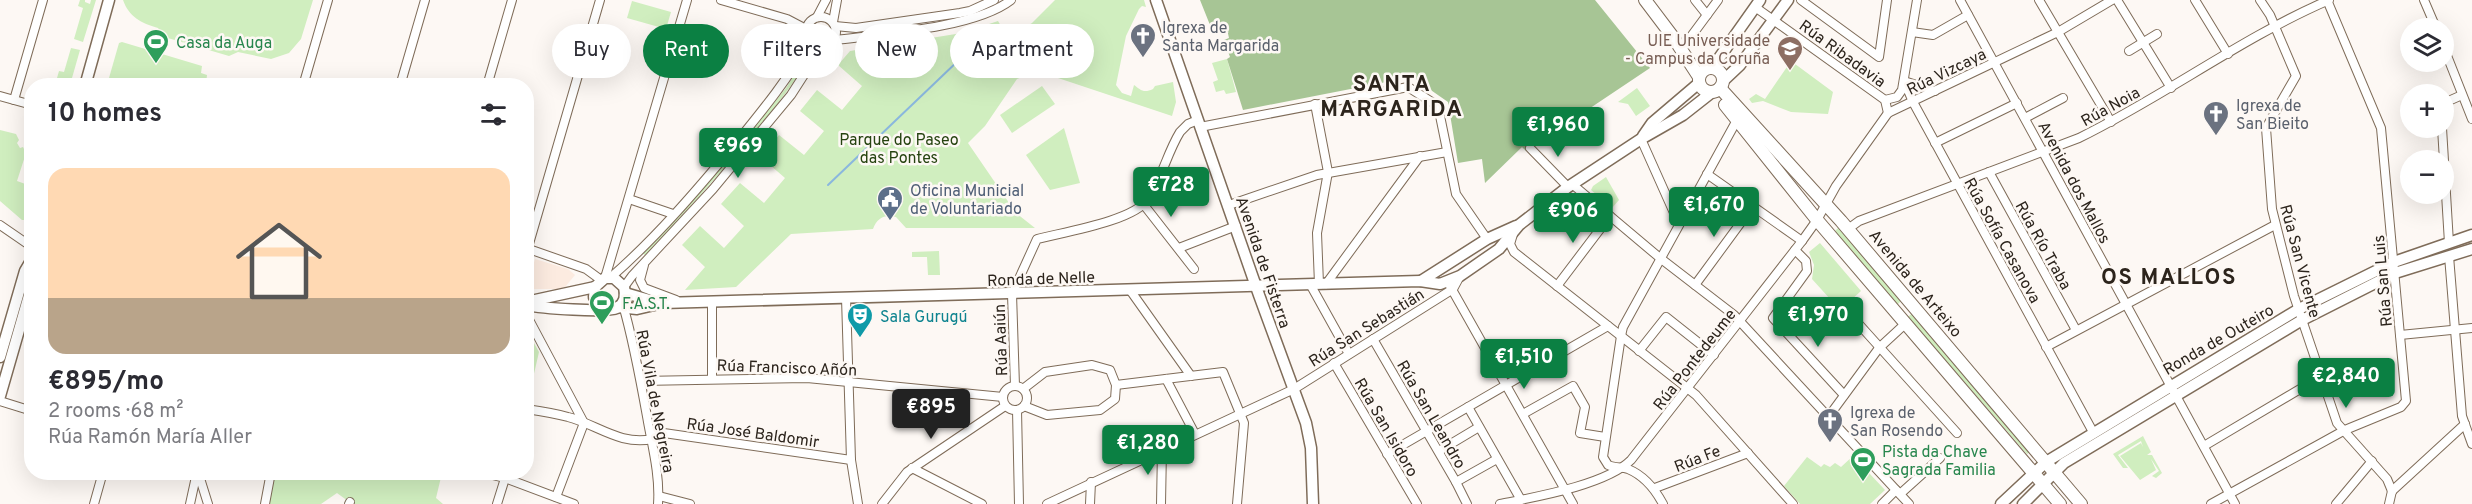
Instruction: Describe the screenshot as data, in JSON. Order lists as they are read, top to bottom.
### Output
{
  "streets": {
    "main road": ["Avenida de Arteixo"],
    "street": [
      "Rúa Ribadavia",
      "Rúa Vizcaya",
      "Rúa Noia",
      "Avenida dos Mallos",
      "Rúa Sofía Casanova",
      "Rúa Río Traba",
      "Rúa San Vicente",
      "Avenida de Fisterra",
      "Ronda de Nelle",
      "Rúa San Luis",
      "Rúa San Sebastián",
      "Ronda de Outeiro",
      "Rúa Aaiún",
      "Rúa Pontedeume",
      "Rúa Francisco Añón",
      "Rúa Vila de Negreira",
      "Rúa San Leandro",
      "Rúa San Isidoro",
      "Rúa José Baldomir",
      "Rúa Fe"
    ]
  },
  "crossings": [
    ["Rúa Ribadavia", "Rúa Vizcaya"],
    ["Rúa Ribadavia", "Ronda de Nelle"],
    ["Rúa Vizcaya", "Avenida dos Mallos"],
    ["Rúa Vizcaya", "Rúa Sofía Casanova"],
    ["Rúa Noia", "Avenida dos Mallos"],
    ["Rúa Noia", "Rúa Sofía Casanova"],
    ["Rúa Noia", "Rúa Río Traba"],
    ["Rúa Noia", "Rúa San Vicente"],
    ["Rúa Noia", "Rúa San Luis"],
    ["Rúa Noia", "Avenida de Arteixo"],
    ["Avenida dos Mallos", "Ronda de Outeiro"],
    ["Rúa Sofía Casanova", "Ronda de Outeiro"],
    ["Rúa San Vicente", "Rúa San Luis"],
    ["Rúa San Vicente", "Ronda de Outeiro"],
    ["Avenida de Fisterra", "Ronda de Nelle"],
    ["Avenida de Fisterra", "Rúa San Sebastián"],
    ["Ronda de Nelle", "Avenida de Arteixo"],
    ["Ronda de Nelle", "Rúa San Sebastián"],
    ["Ronda de Nelle", "Rúa Aaiún"],
    ["Ronda de Nelle", "Rúa Vila de Negreira"],
    ["Rúa San Luis", "Ronda de Outeiro"],
    ["Avenida de Arteixo", "Ronda de Outeiro"],
    ["Avenida de Arteixo", "Rúa Pontedeume"],
    ["Rúa San Sebastián", "Rúa San Leandro"],
    ["Rúa San Sebastián", "Rúa San Isidoro"],
    ["Rúa Aaiún", "Rúa Francisco Añón"],
    ["Rúa Francisco Añón", "Rúa Vila de Negreira"],
    ["Rúa Vila de Negreira", "Rúa José Baldomir"]
  ],
  "districts": ["SANTA MARGARIDA", "OS MALLOS"],
  "parks": ["Parque do Paseo das Pontes"],
  "places": {
    "church": ["Igrexa de Santa Margarida", "Igrexa de San Bieito", "Igrexa de San Rosendo"],
    "sports": ["Casa da Auga", "F.A.S.T.", "Pista da Chave Sagrada Familia"],
    "school or university": ["UIE Universidade - Campus da Coruña"],
    "public building": ["Oficina Municial de Voluntariado"],
    "theatre": ["Sala Gurugú"]
  },
  "page": {
    "map_buttons": ["+", "−"],
    "chip": [
      "Buy",
      "Rent",
      "Filters",
      "New",
      "Apartment"
    ],
    "heading": "10 homes",
    "price": [
      "€1,960",
      "€969",
      "€728",
      "€1,670",
      "€906",
      "€1,970",
      "€1,510",
      "€2,840",
      "€895",
      "€1,280"
    ],
    "list": [
      {
        "name": "€895/mo",
        "note": "2 rooms · 68 m² · Rúa Ramón María Aller"
      }
    ]
  }
}
